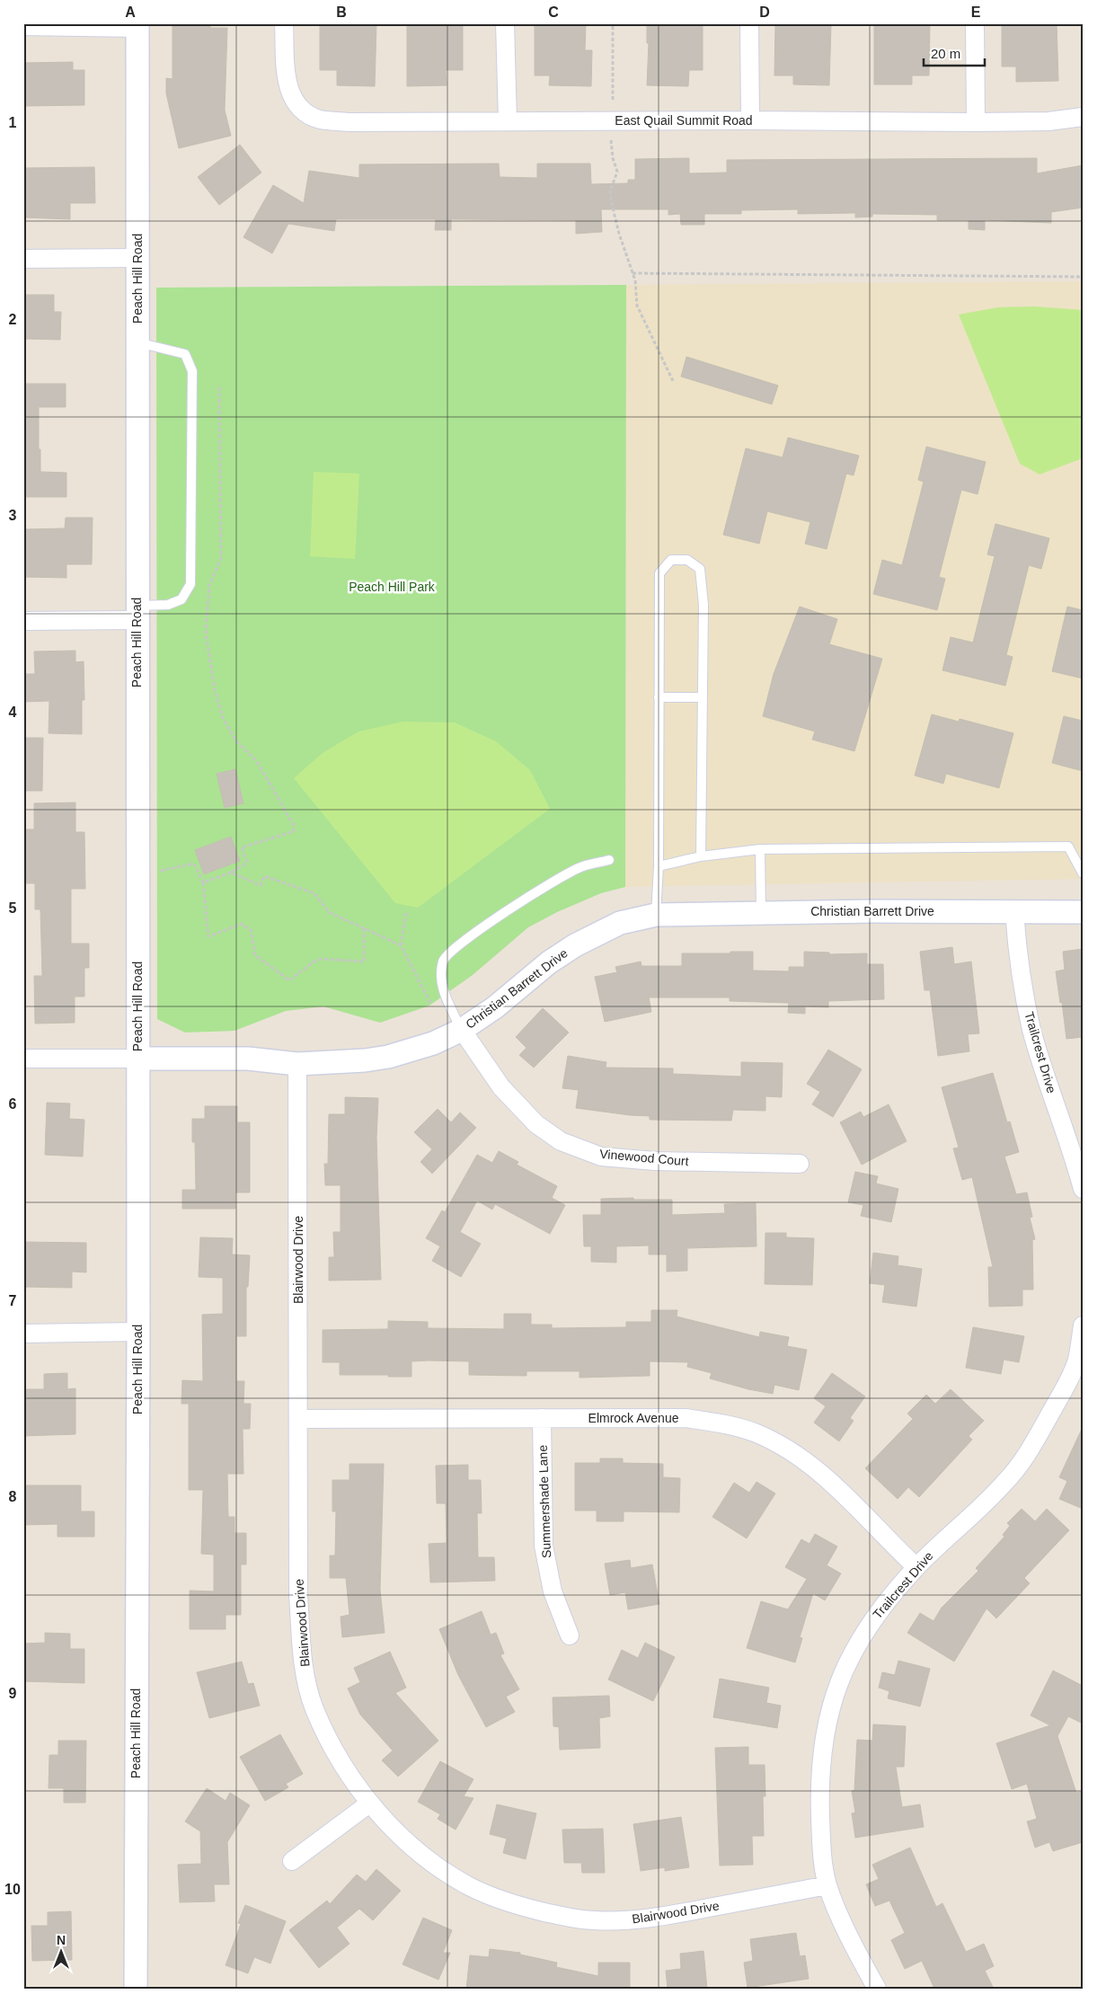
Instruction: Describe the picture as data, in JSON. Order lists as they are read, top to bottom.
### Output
{
  "streets": {
    "street": [
      "East Quail Summit Road",
      "Peach Hill Road",
      "Christian Barrett Drive",
      "Trailcrest Drive",
      "Vinewood Court",
      "Blairwood Drive",
      "Elmrock Avenue",
      "Summershade Lane"
    ]
  },
  "crossings": [
    ["Peach Hill Road", "Christian Barrett Drive"],
    ["Christian Barrett Drive", "Trailcrest Drive"],
    ["Christian Barrett Drive", "Vinewood Court"],
    ["Christian Barrett Drive", "Blairwood Drive"],
    ["Trailcrest Drive", "Blairwood Drive"],
    ["Trailcrest Drive", "Elmrock Avenue"],
    ["Blairwood Drive", "Elmrock Avenue"],
    ["Elmrock Avenue", "Summershade Lane"]
  ],
  "parks": ["Peach Hill Park"],
  "scale_bar": "20 m",
  "north": "top",
  "grid": {
    "columns": [
      "A",
      "B",
      "C",
      "D",
      "E"
    ],
    "rows": [
      "1",
      "2",
      "3",
      "4",
      "5",
      "6",
      "7",
      "8",
      "9",
      "10"
    ]
  }
}
